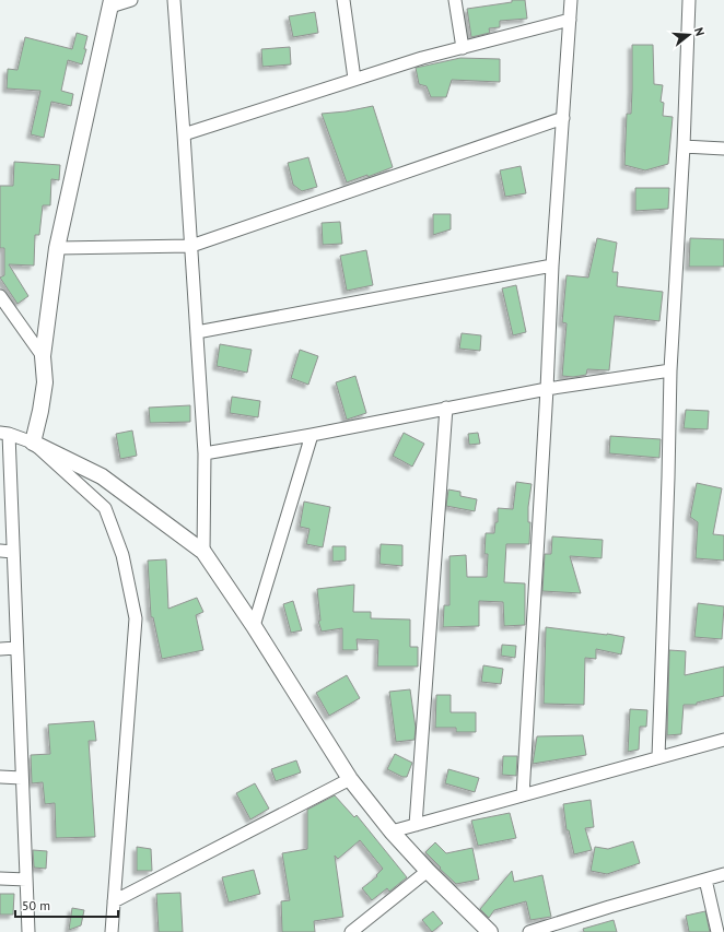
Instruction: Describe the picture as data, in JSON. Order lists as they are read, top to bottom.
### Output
{
  "scale_bar": "50 m",
  "north": "right"
}
